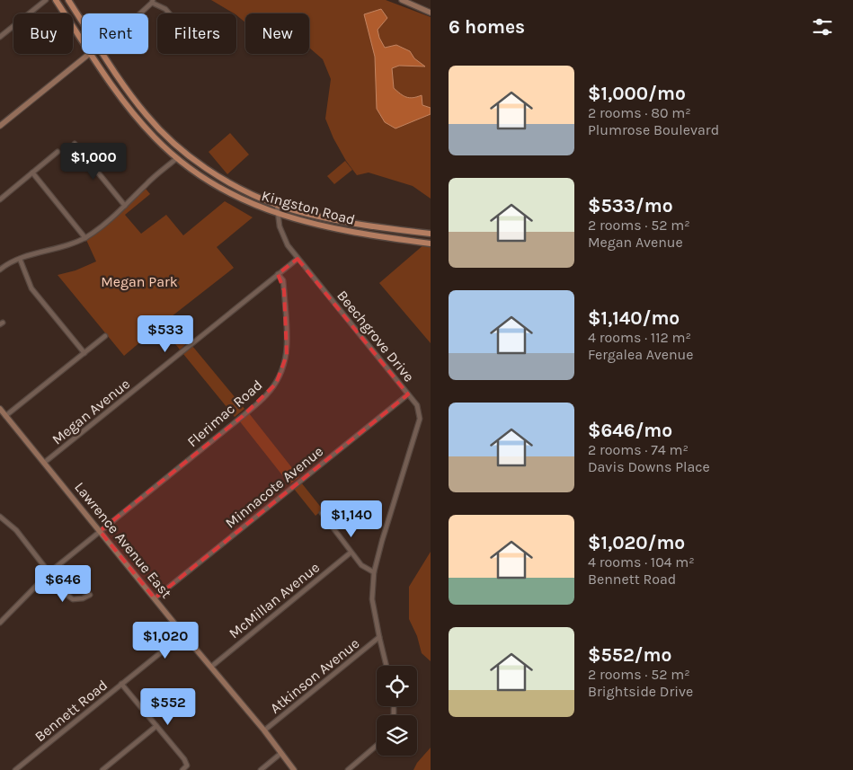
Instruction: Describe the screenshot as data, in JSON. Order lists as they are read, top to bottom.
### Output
{
  "streets": {
    "main road": ["Kingston Road", "Lawrence Avenue East"],
    "street": [
      "Beechgrove Drive",
      "Megan Avenue",
      "Flerimac Road",
      "Minnacote Avenue",
      "McMillan Avenue",
      "Atkinson Avenue",
      "Bennett Road"
    ]
  },
  "crossings": [
    ["Kingston Road", "Beechgrove Drive"],
    ["Beechgrove Drive", "Megan Avenue"],
    ["Beechgrove Drive", "Minnacote Avenue"],
    ["Beechgrove Drive", "Atkinson Avenue"],
    ["Megan Avenue", "Flerimac Road"],
    ["Megan Avenue", "Lawrence Avenue East"],
    ["Flerimac Road", "Lawrence Avenue East"],
    ["Minnacote Avenue", "Lawrence Avenue East"],
    ["Lawrence Avenue East", "McMillan Avenue"],
    ["Lawrence Avenue East", "Atkinson Avenue"],
    ["Lawrence Avenue East", "Bennett Road"]
  ],
  "parks": ["Megan Park"],
  "page": {
    "heading": "6 homes",
    "chip": [
      "Buy",
      "Rent",
      "Filters",
      "New"
    ],
    "list": [
      {
        "name": "$1,000/mo",
        "note": "2 rooms · 80 m² · Plumrose Boulevard"
      },
      {
        "name": "$533/mo",
        "note": "2 rooms · 52 m² · Megan Avenue"
      },
      {
        "name": "$1,140/mo",
        "note": "4 rooms · 112 m² · Fergalea Avenue"
      },
      {
        "name": "$646/mo",
        "note": "2 rooms · 74 m² · Davis Downs Place"
      },
      {
        "name": "$1,020/mo",
        "note": "4 rooms · 104 m² · Bennett Road"
      },
      {
        "name": "$552/mo",
        "note": "2 rooms · 52 m² · Brightside Drive"
      }
    ],
    "price": [
      "$1,000",
      "$533",
      "$1,140",
      "$646",
      "$1,020",
      "$552"
    ]
  }
}
